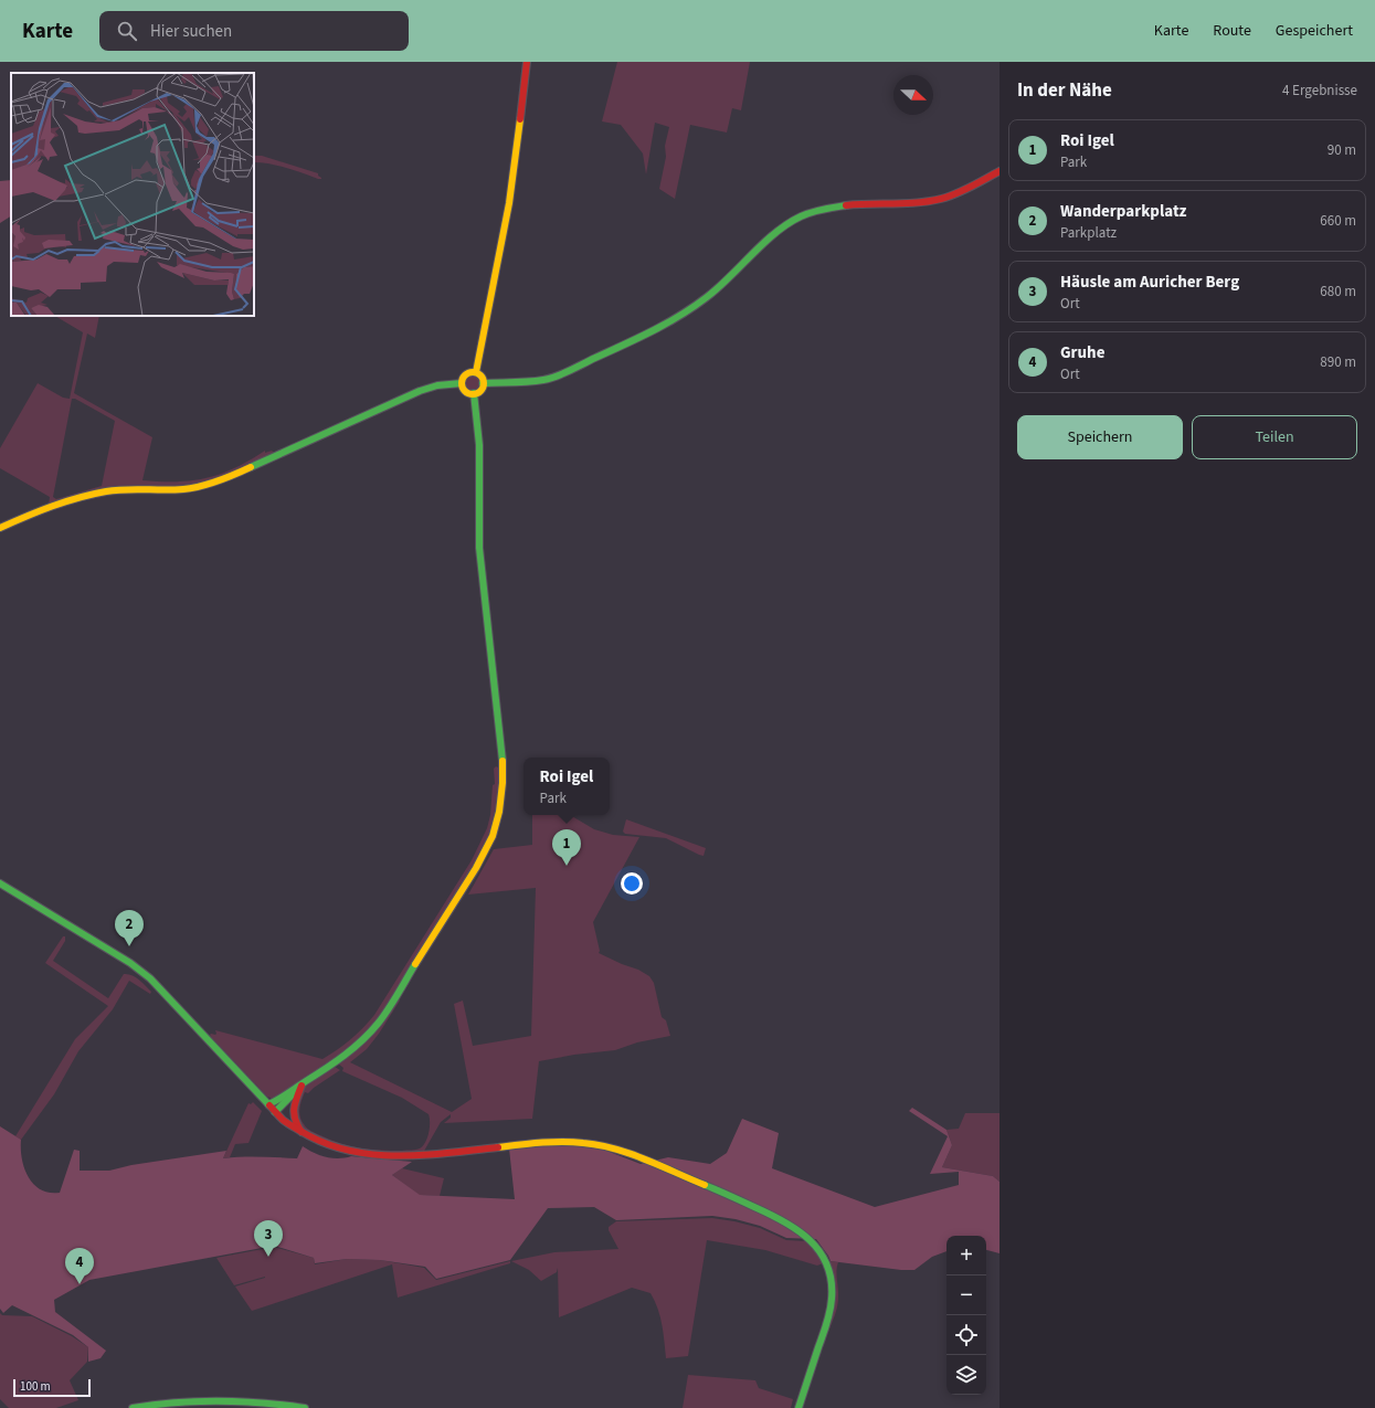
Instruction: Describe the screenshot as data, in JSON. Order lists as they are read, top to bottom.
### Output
{
  "scale_bar": "100 m",
  "north": "right",
  "page": {
    "header": "Karte",
    "search": "Hier suchen",
    "nav": ["Karte", "Route", "Gespeichert"],
    "heading": ["In der Nähe", "4 Ergebnisse"],
    "list": [
      {
        "mark": "1",
        "name": "Roi Igel",
        "note": "Park",
        "value": "90 m"
      },
      {
        "mark": "2",
        "name": "Wanderparkplatz",
        "note": "Parkplatz",
        "value": "660 m"
      },
      {
        "mark": "3",
        "name": "Häusle am Auricher Berg",
        "note": "Ort",
        "value": "680 m"
      },
      {
        "mark": "4",
        "name": "Gruhe",
        "note": "Ort",
        "value": "890 m"
      }
    ],
    "buttons": ["Speichern", "Teilen"],
    "popup": ["Roi Igel", "Park"],
    "pins": [
      "1",
      "2",
      "3",
      "4"
    ],
    "map_buttons": ["+", "−"],
    "scale": "100 m"
  }
}
